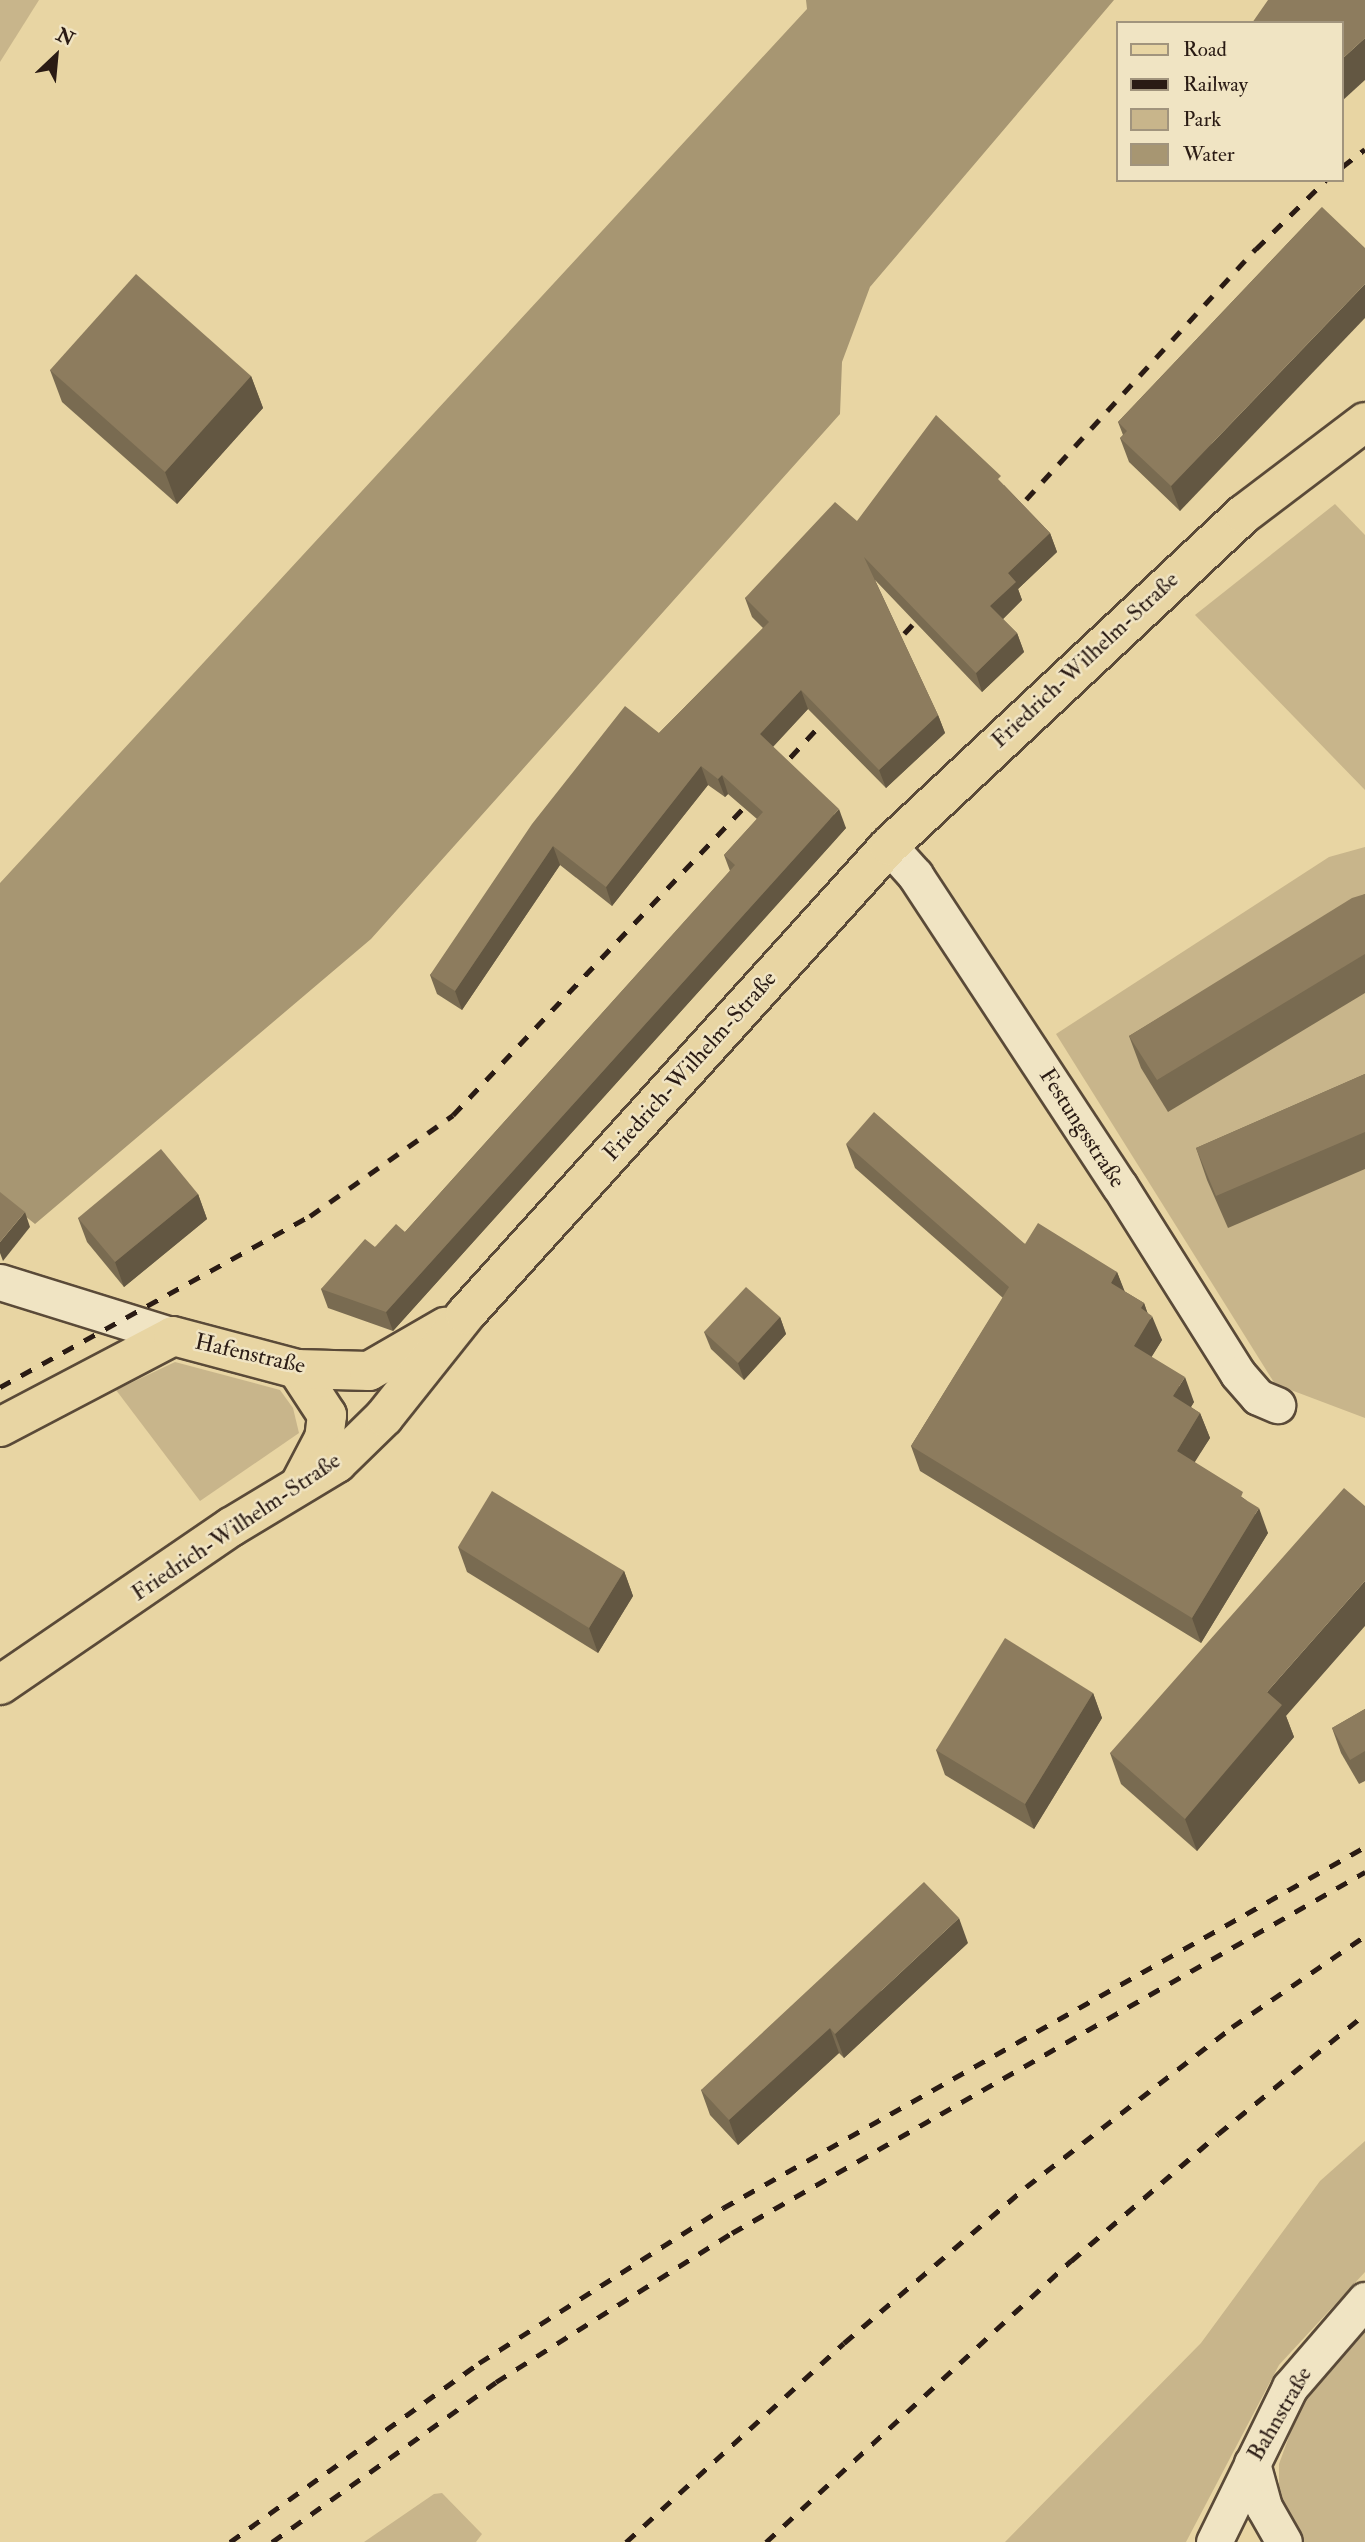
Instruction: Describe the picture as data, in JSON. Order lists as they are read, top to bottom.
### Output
{
  "streets": {
    "main road": ["Friedrich-Wilhelm-Straße", "Hafenstraße"],
    "street": ["Festungsstraße", "Bahnstraße"]
  },
  "crossings": [
    ["Friedrich-Wilhelm-Straße", "Festungsstraße"],
    ["Friedrich-Wilhelm-Straße", "Hafenstraße"]
  ],
  "legend": [
    "Road",
    "Railway",
    "Park",
    "Water"
  ],
  "north": "top right"
}
